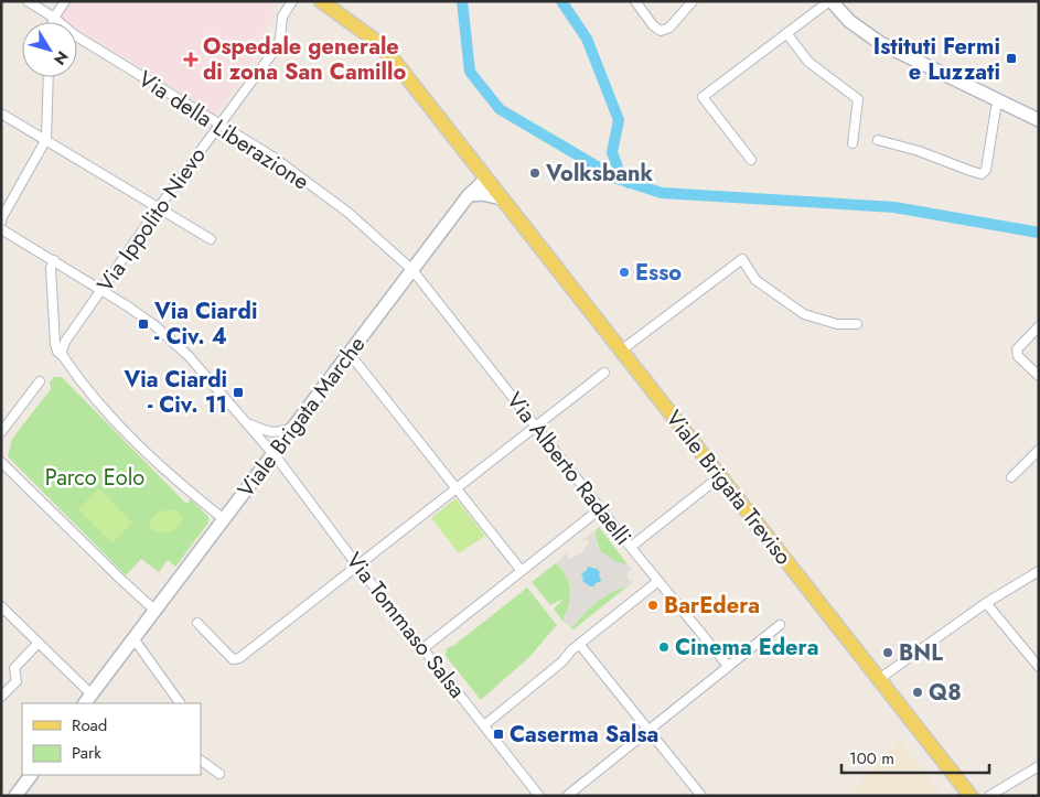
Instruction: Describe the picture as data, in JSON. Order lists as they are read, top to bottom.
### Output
{
  "streets": {
    "main road": ["Viale Brigata Treviso"],
    "street": [
      "Via della Liberazione",
      "Via Ippolito Nievo",
      "Viale Brigata Marche",
      "Via Alberto Radaelli",
      "Via Tommaso Salsa"
    ]
  },
  "crossings": [
    ["Via della Liberazione", "Via Ippolito Nievo"],
    ["Via della Liberazione", "Viale Brigata Marche"],
    ["Via della Liberazione", "Via Alberto Radaelli"],
    ["Via Ippolito Nievo", "Via Tommaso Salsa"],
    ["Viale Brigata Marche", "Via Alberto Radaelli"],
    ["Viale Brigata Marche", "Viale Brigata Treviso"],
    ["Viale Brigata Marche", "Via Tommaso Salsa"]
  ],
  "parks": ["Parco Eolo"],
  "places": {
    "transit": [
      "Istituti Fermi e Luzzati",
      "Via Ciardi - Civ. 4",
      "Via Ciardi - Civ. 11",
      "Caserma Salsa"
    ],
    "health": ["Ospedale generale di zona San Camillo"],
    "other": [
      "Volksbank",
      "Esso",
      "BarEdera",
      "Cinema Edera",
      "BNL",
      "Q8"
    ]
  },
  "legend": ["Road", "Park"],
  "scale_bar": "100 m",
  "north": "bottom right"
}
